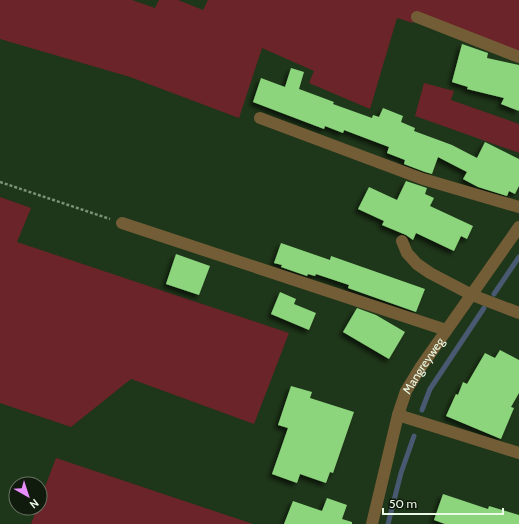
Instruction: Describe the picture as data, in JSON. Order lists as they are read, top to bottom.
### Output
{
  "streets": {
    "street": ["Mangreyweg"]
  },
  "scale_bar": "50 m",
  "north": "bottom right"
}
